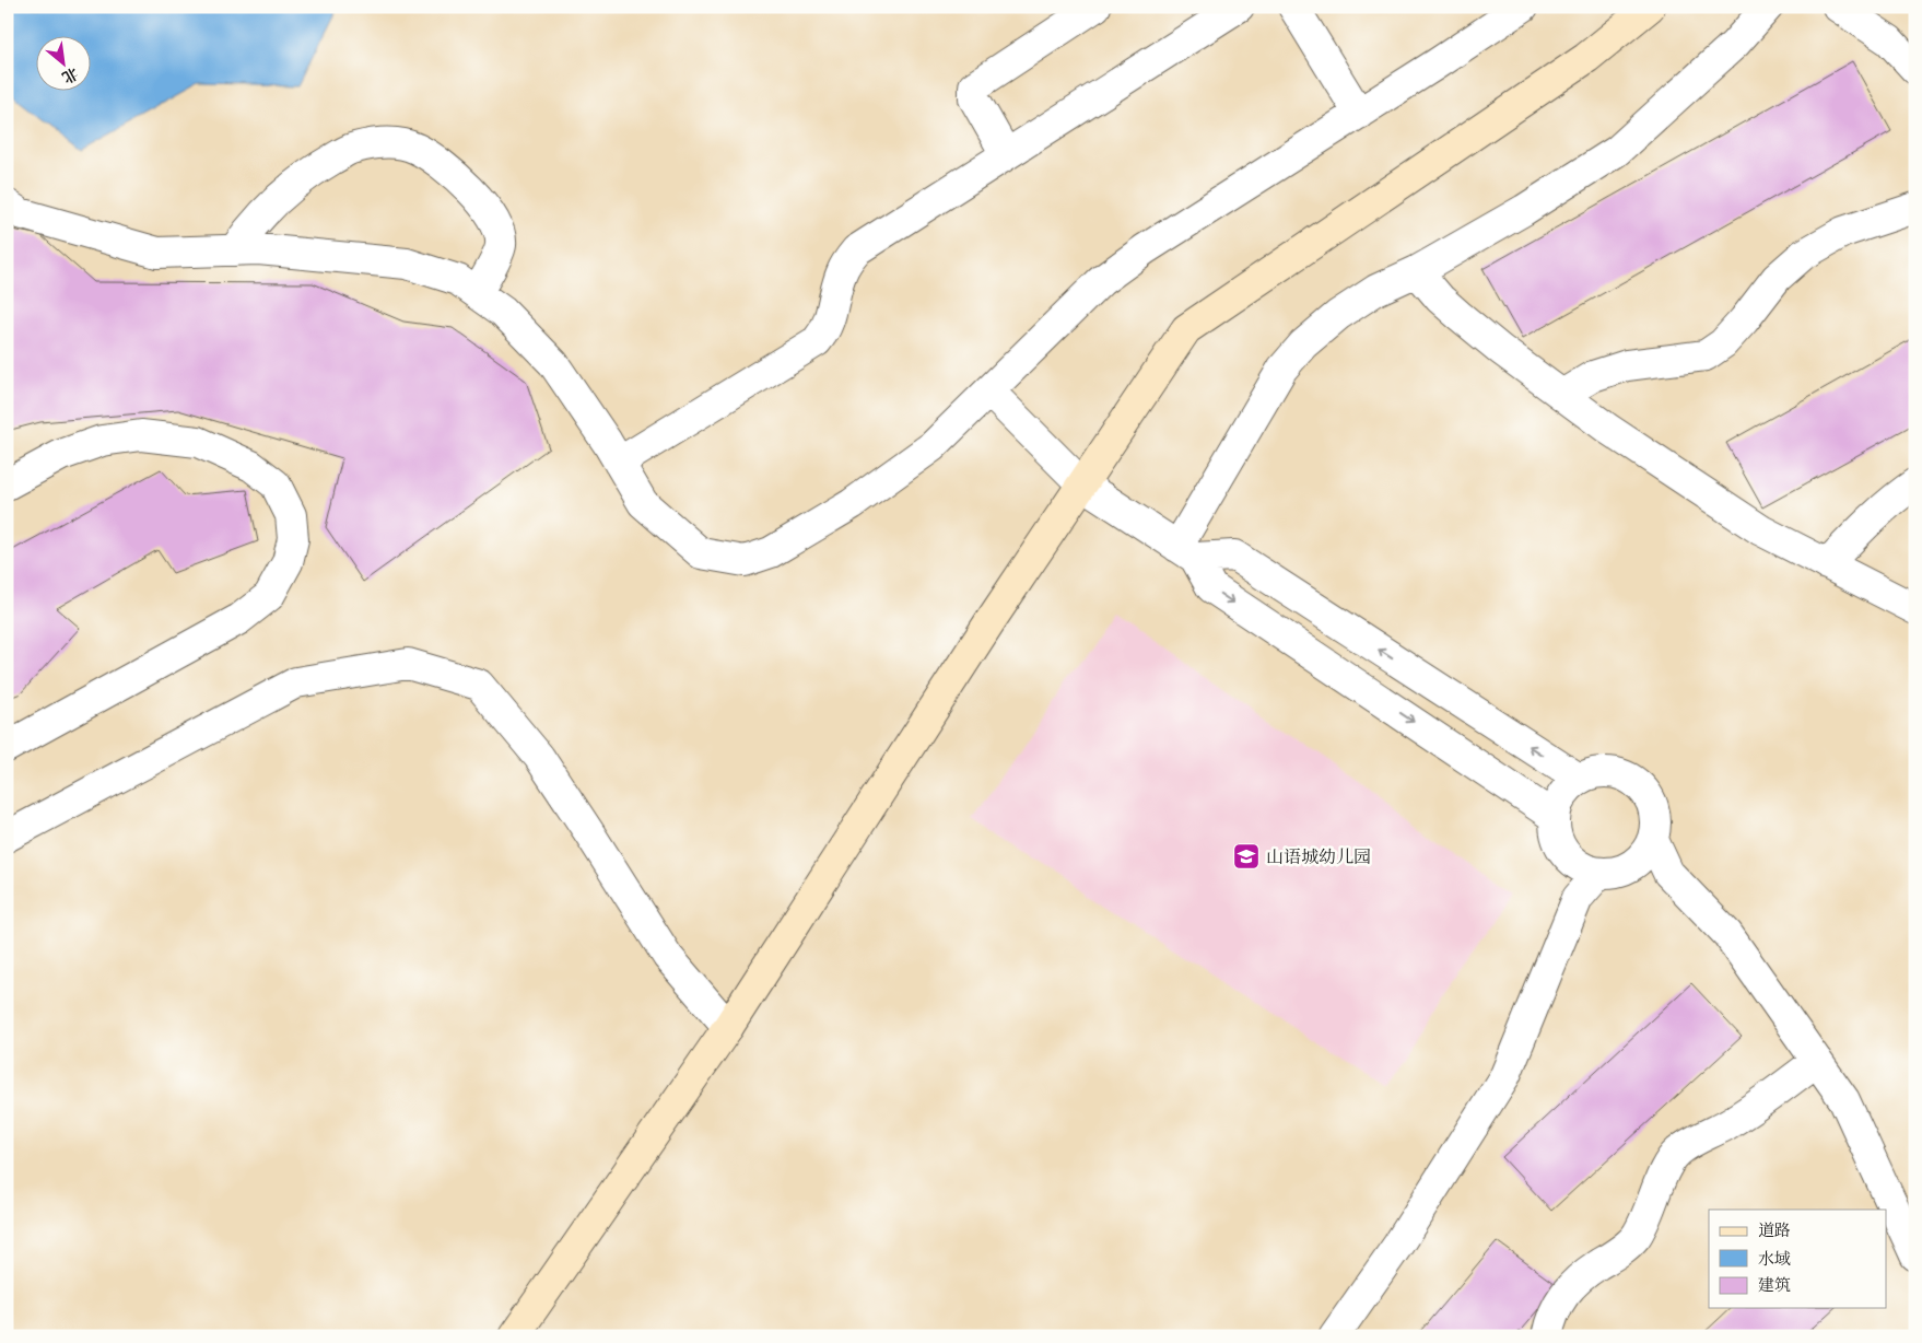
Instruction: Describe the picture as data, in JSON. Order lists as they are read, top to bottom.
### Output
{
  "places": {
    "school or university": ["山语城幼儿园"]
  },
  "legend": ["道路", "水域", "建筑"],
  "north": "bottom right"
}
